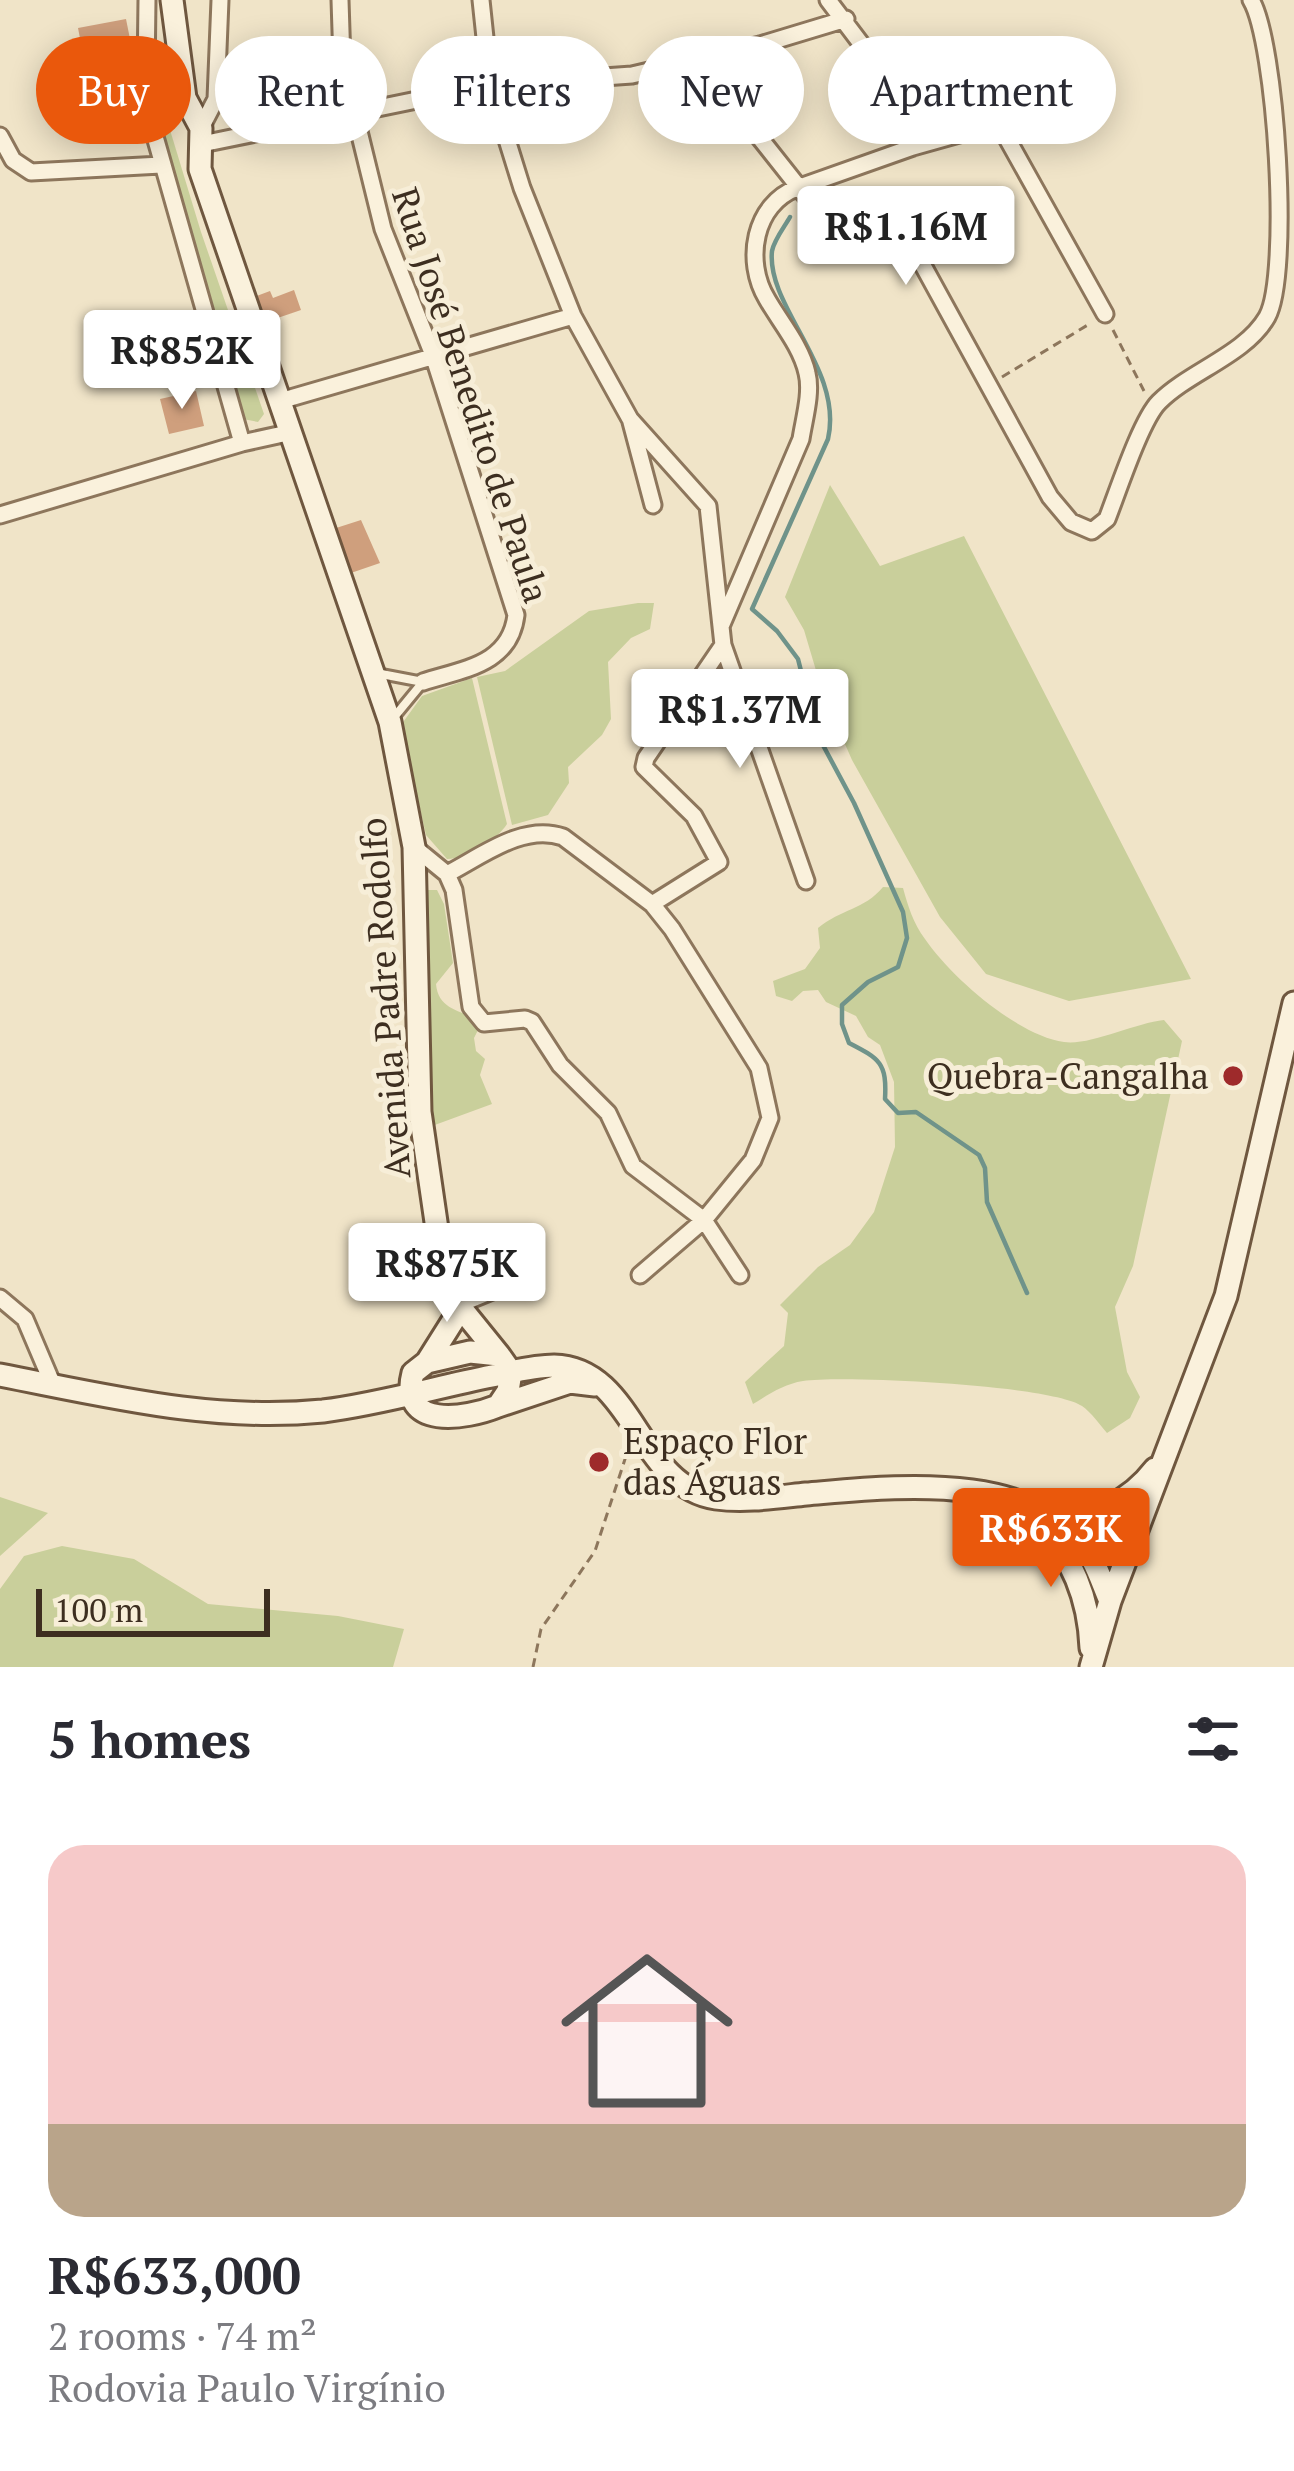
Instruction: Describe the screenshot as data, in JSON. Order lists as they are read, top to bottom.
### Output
{
  "streets": {
    "street": ["Rua José Benedito de Paula", "Avenida Padre Rodolfo"]
  },
  "places": ["Quebra-Cangalha", "Espaço Flor das Águas"],
  "scale_bar": "100 m",
  "page": {
    "chip": [
      "Buy",
      "Rent",
      "Filters",
      "New",
      "Apartment"
    ],
    "price": [
      "R$1.16M",
      "R$852K",
      "R$1.37M",
      "R$875K",
      "R$633K"
    ],
    "scale": "100 m",
    "heading": "5 homes",
    "list": [
      {
        "name": "R$633,000",
        "note": "2 rooms · 74 m² · Rodovia Paulo Virgínio"
      }
    ]
  }
}
